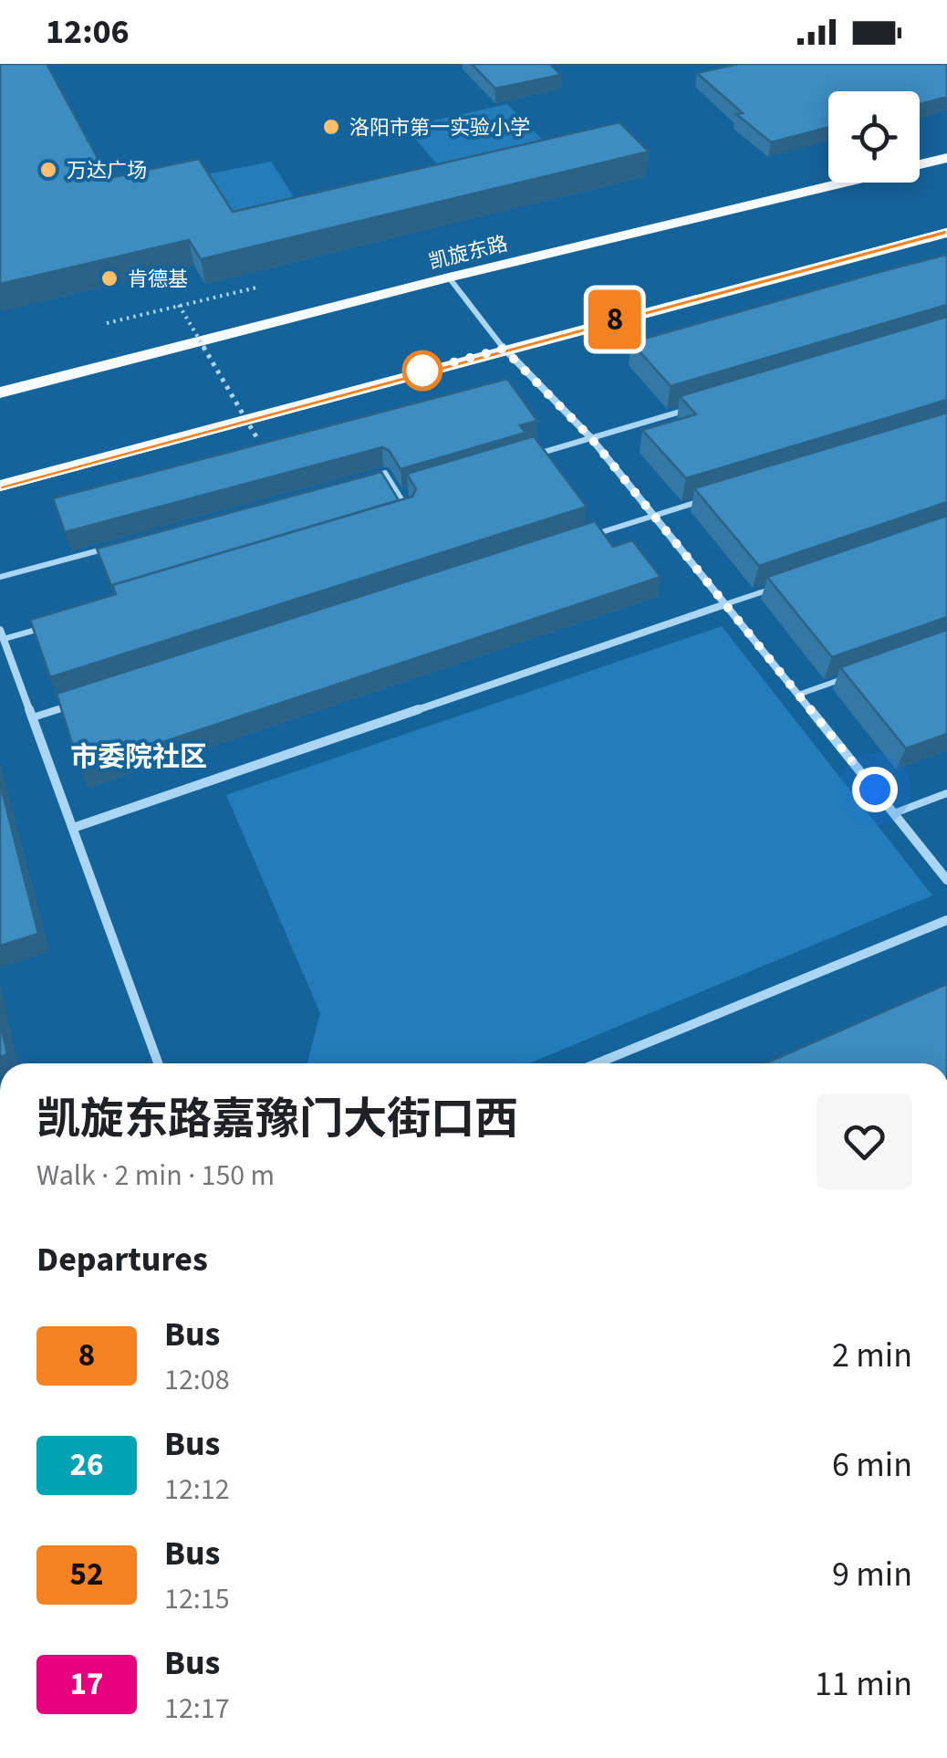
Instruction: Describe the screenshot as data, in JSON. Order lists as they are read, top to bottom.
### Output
{
  "streets": {
    "main road": ["凯旋东路"]
  },
  "districts": ["市委院社区"],
  "places": ["洛阳市第一实验小学", "万达广场", "肯德基"],
  "lines": ["bus line 8"],
  "page": {
    "status": "12:06",
    "on_map": "8",
    "heading": [
      ["凯旋东路嘉豫门大街口西", "Walk · 2 min · 150 m"],
      "Departures"
    ],
    "list": [
      {
        "mark": "8",
        "name": "Bus",
        "note": "12:08",
        "value": "2 min"
      },
      {
        "mark": "26",
        "name": "Bus",
        "note": "12:12",
        "value": "6 min"
      },
      {
        "mark": "52",
        "name": "Bus",
        "note": "12:15",
        "value": "9 min"
      },
      {
        "mark": "17",
        "name": "Bus",
        "note": "12:17",
        "value": "11 min"
      }
    ]
  }
}
